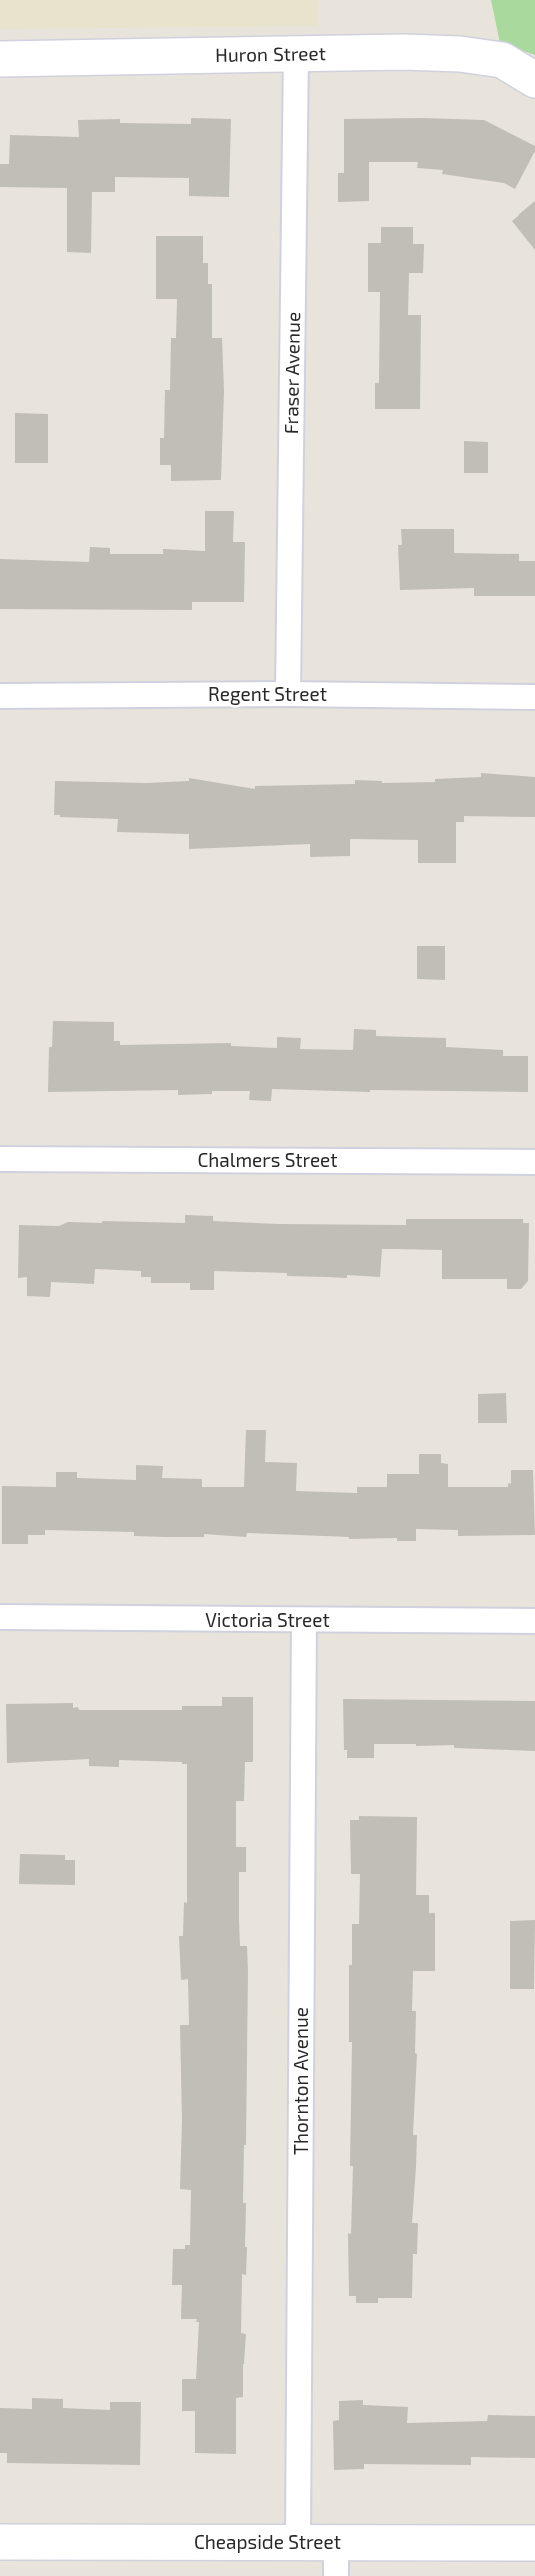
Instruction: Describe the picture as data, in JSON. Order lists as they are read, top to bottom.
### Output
{
  "streets": {
    "street": [
      "Huron Street",
      "Fraser Avenue",
      "Regent Street",
      "Chalmers Street",
      "Victoria Street",
      "Thornton Avenue",
      "Cheapside Street"
    ]
  },
  "crossings": [
    ["Huron Street", "Fraser Avenue"],
    ["Fraser Avenue", "Regent Street"],
    ["Victoria Street", "Thornton Avenue"],
    ["Thornton Avenue", "Cheapside Street"]
  ]
}
